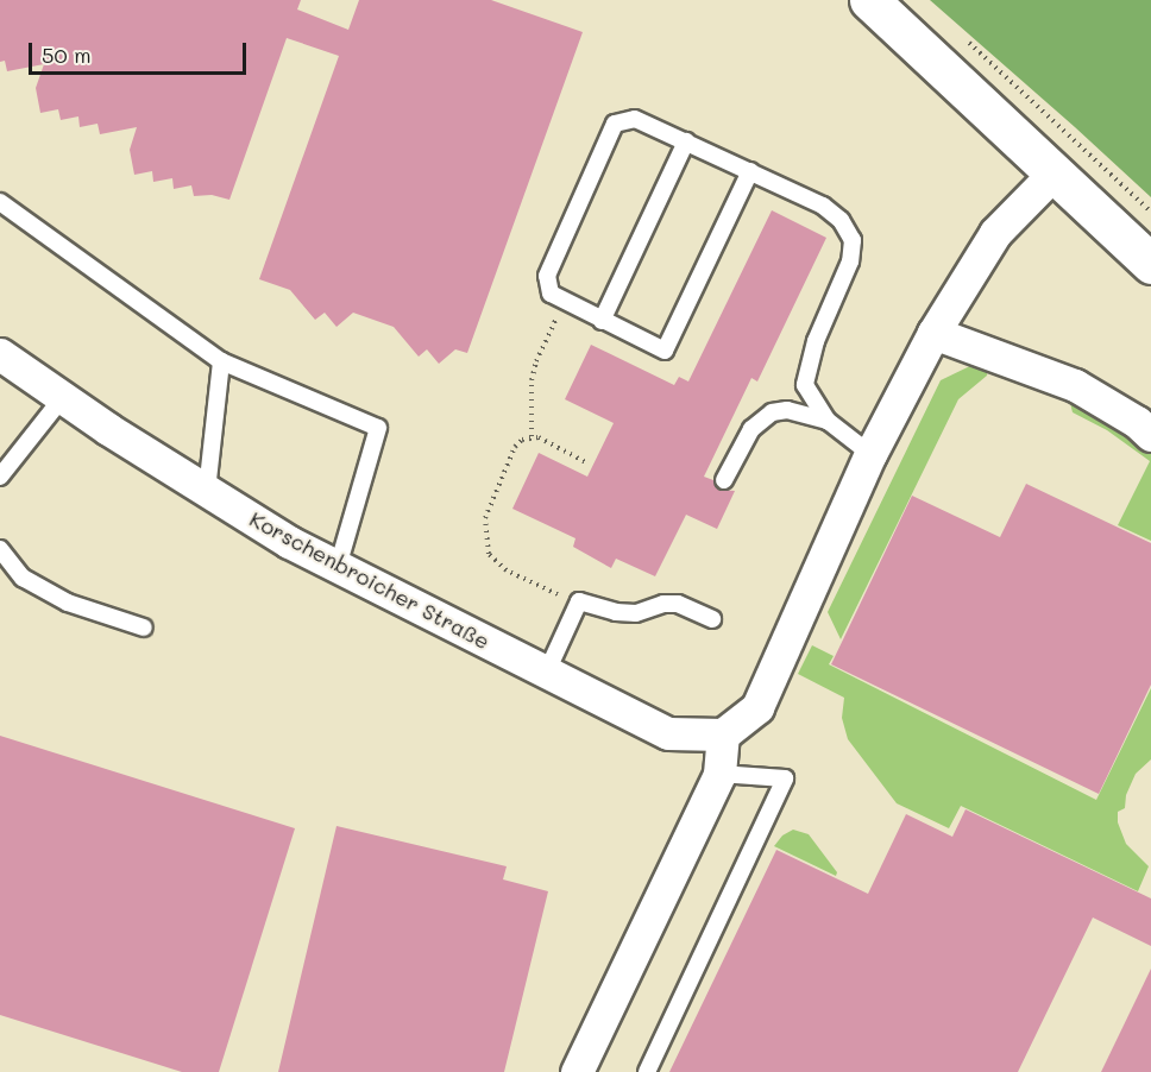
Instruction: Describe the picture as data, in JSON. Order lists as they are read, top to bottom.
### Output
{
  "streets": {
    "street": ["Korschenbroicher Straße"]
  },
  "scale_bar": "50 m"
}
